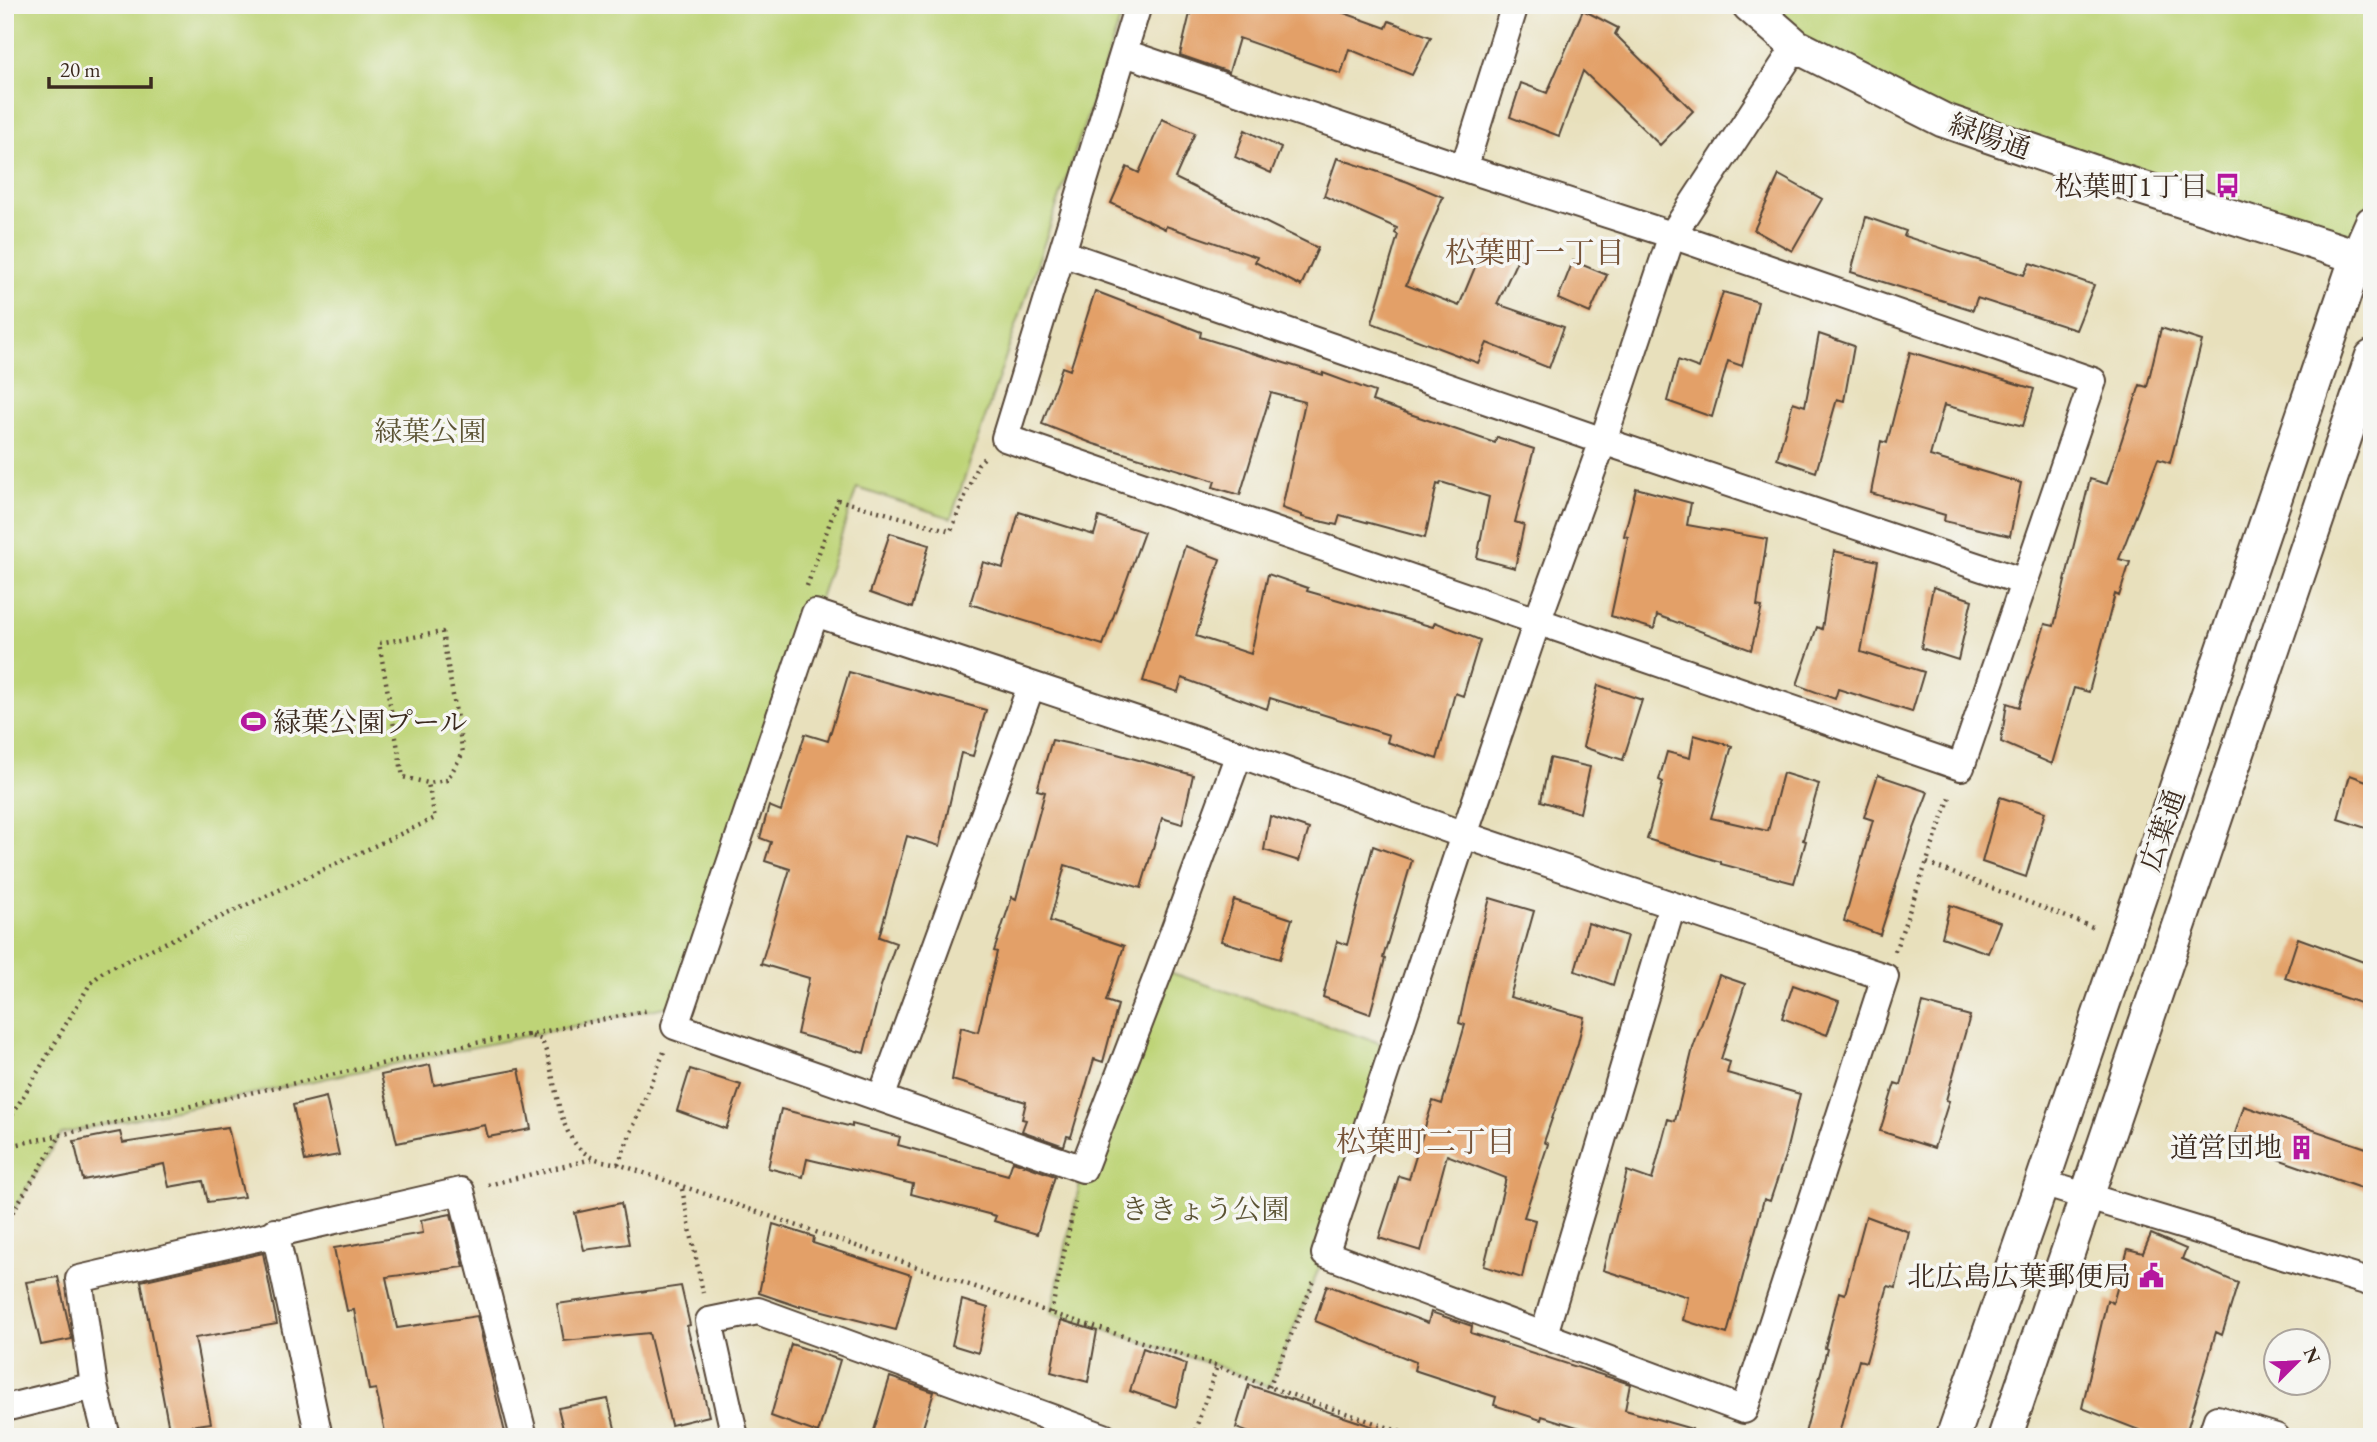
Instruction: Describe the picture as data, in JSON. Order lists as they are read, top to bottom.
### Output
{
  "streets": {
    "street": ["緑陽通", "広葉通"]
  },
  "crossings": [
    ["緑陽通", "広葉通"]
  ],
  "districts": ["松葉町一丁目", "松葉町二丁目"],
  "parks": ["緑葉公園", "ききょう公園"],
  "places": {
    "bus stop": ["松葉町1丁目"],
    "sports": ["緑葉公園プール"],
    "building": ["道営団地"],
    "public building": ["北広島広葉郵便局"]
  },
  "scale_bar": "20 m",
  "north": "top right"
}
